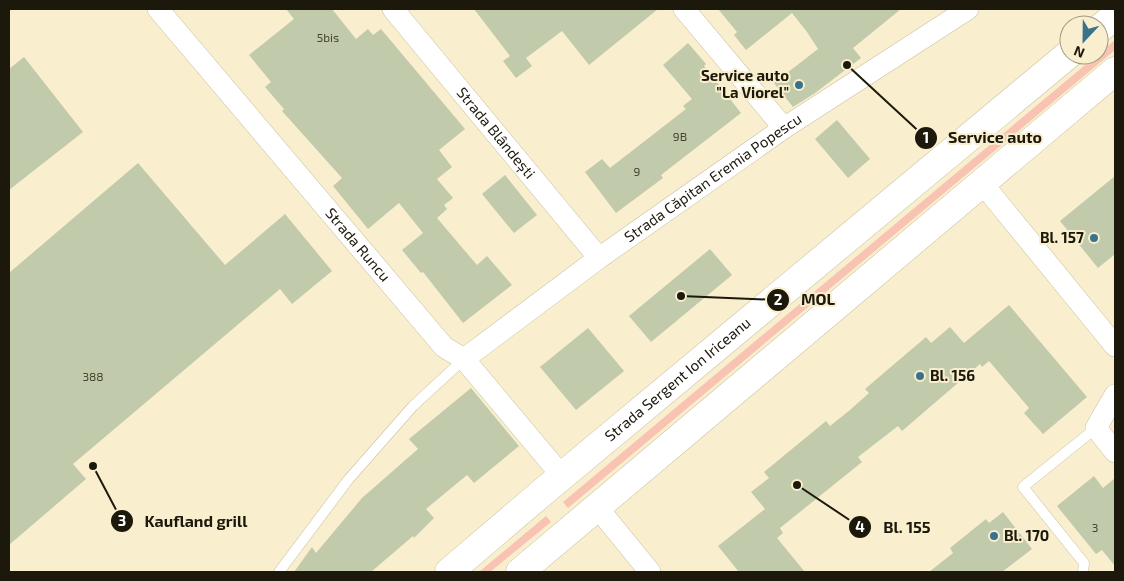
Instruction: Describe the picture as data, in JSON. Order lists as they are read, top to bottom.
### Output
{
  "streets": {
    "main road": ["Strada Sergent Ion Iriceanu"],
    "street": ["Strada Blândești", "Strada Căpitan Eremia Popescu", "Strada Runcu"]
  },
  "crossings": [
    ["Strada Blândești", "Strada Căpitan Eremia Popescu"],
    ["Strada Căpitan Eremia Popescu", "Strada Runcu"],
    ["Strada Runcu", "Strada Sergent Ion Iriceanu"]
  ],
  "places": [
    "Service auto",
    "Service auto \"La Viorel\"",
    "Bl. 157",
    "MOL",
    "Bl. 156",
    "Kaufland grill",
    "Bl. 155",
    "Bl. 170"
  ],
  "house_numbers": [
    "5bis",
    "9B",
    "9",
    "388",
    "3"
  ],
  "north": "bottom"
}
